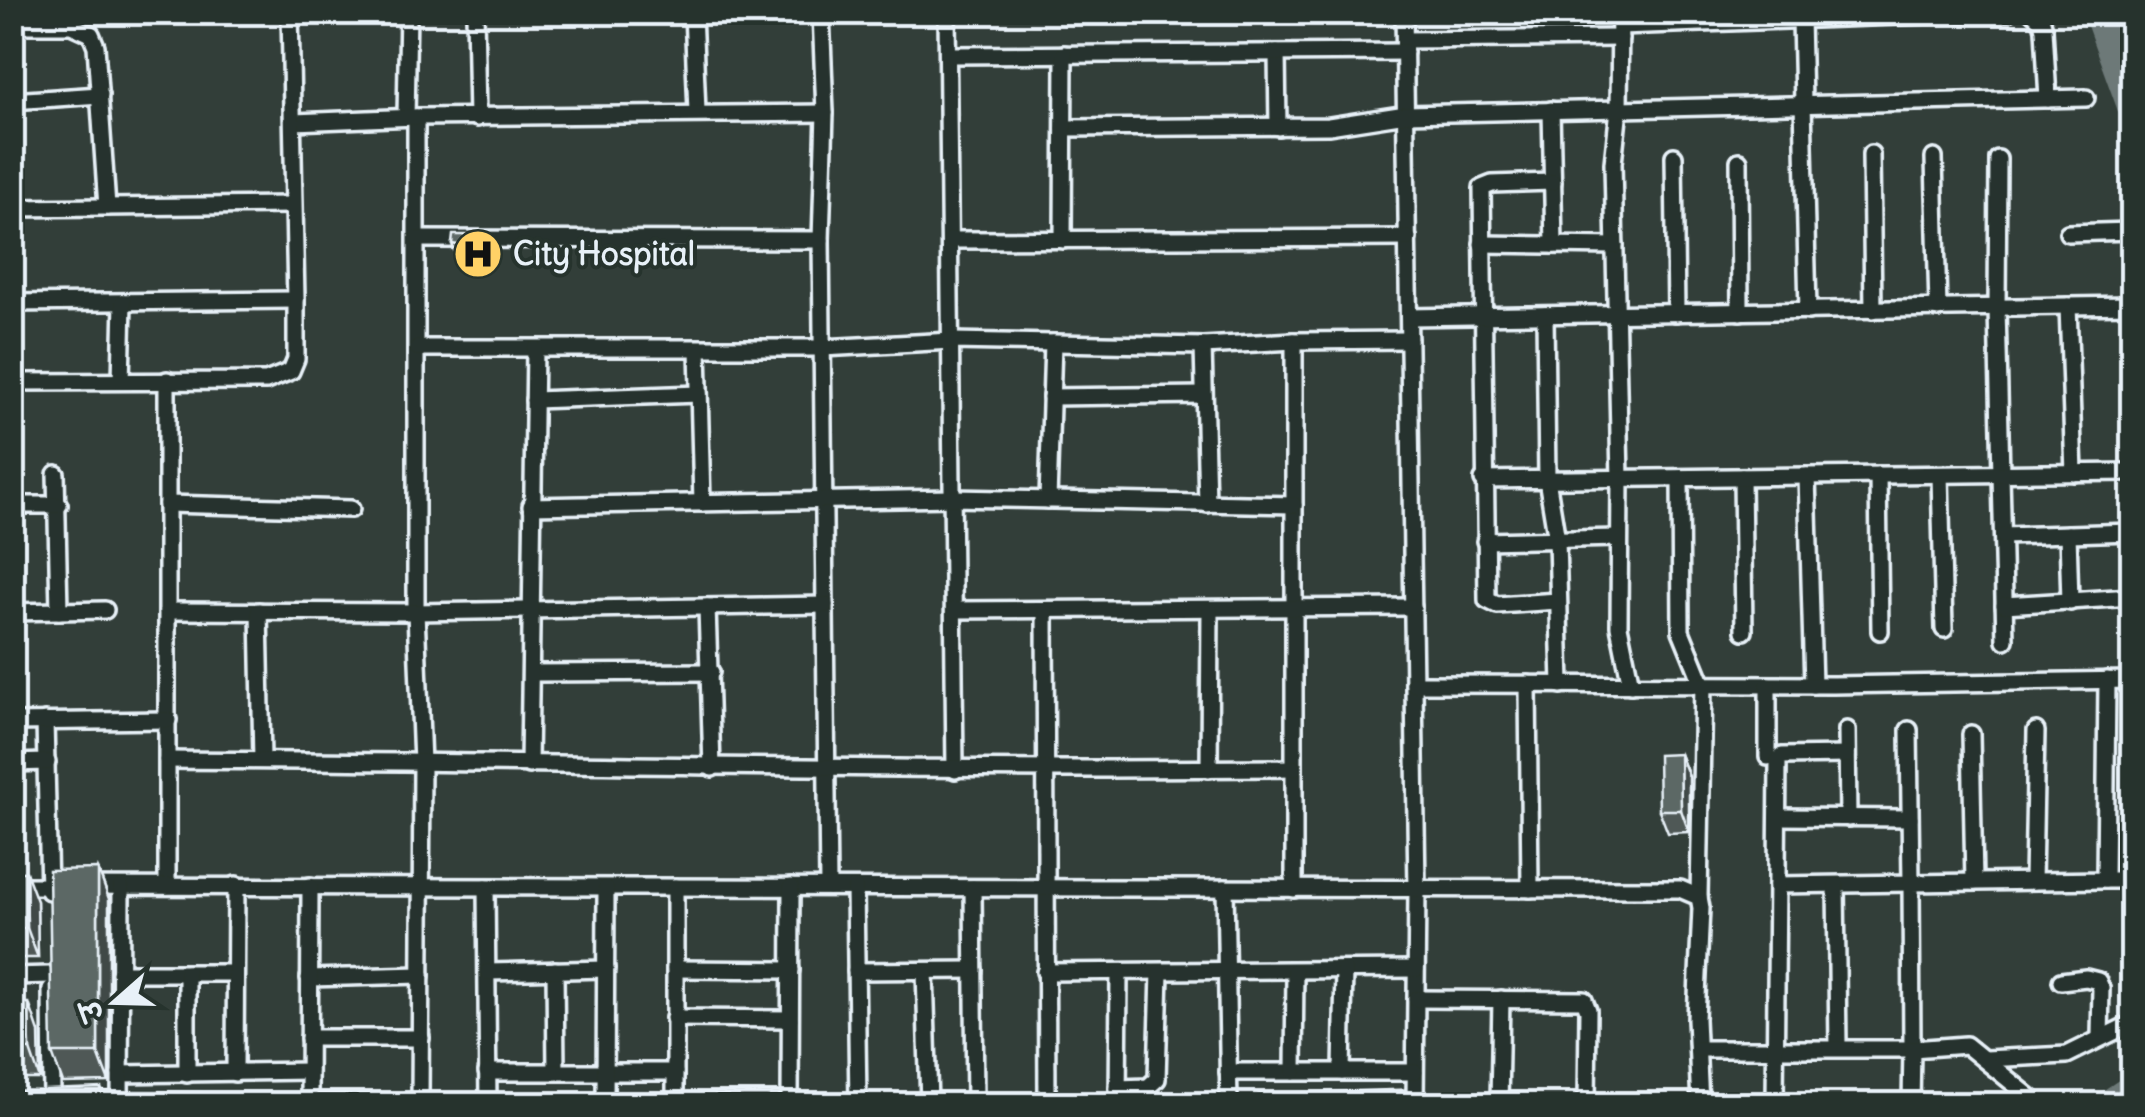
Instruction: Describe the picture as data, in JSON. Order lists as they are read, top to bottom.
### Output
{
  "places": {
    "hospital": ["City Hospital"]
  },
  "north": "left"
}
